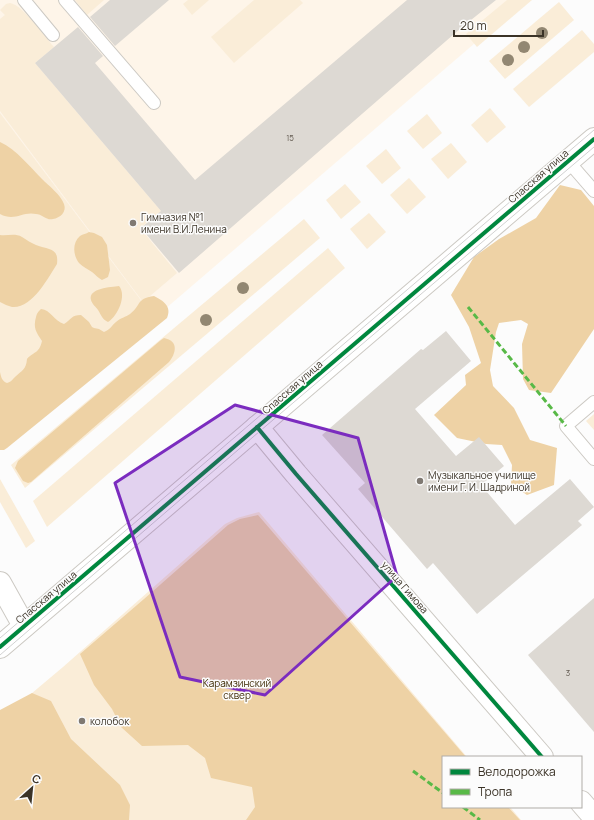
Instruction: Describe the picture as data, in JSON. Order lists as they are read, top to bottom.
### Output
{
  "streets": {
    "street": ["Спасская улица", "улица Гимова"]
  },
  "crossings": [
    ["Спасская улица", "улица Гимова"]
  ],
  "parks": ["Карамзинский сквер"],
  "places": ["Гимназия №1 имени В.И.Ленина", "Музыкальное училище имени Г. И. Шадриной", "колобок"],
  "house_numbers": ["15", "3"],
  "legend": ["Велодорожка", "Тропа"],
  "scale_bar": "20 m",
  "north": "top right"
}
